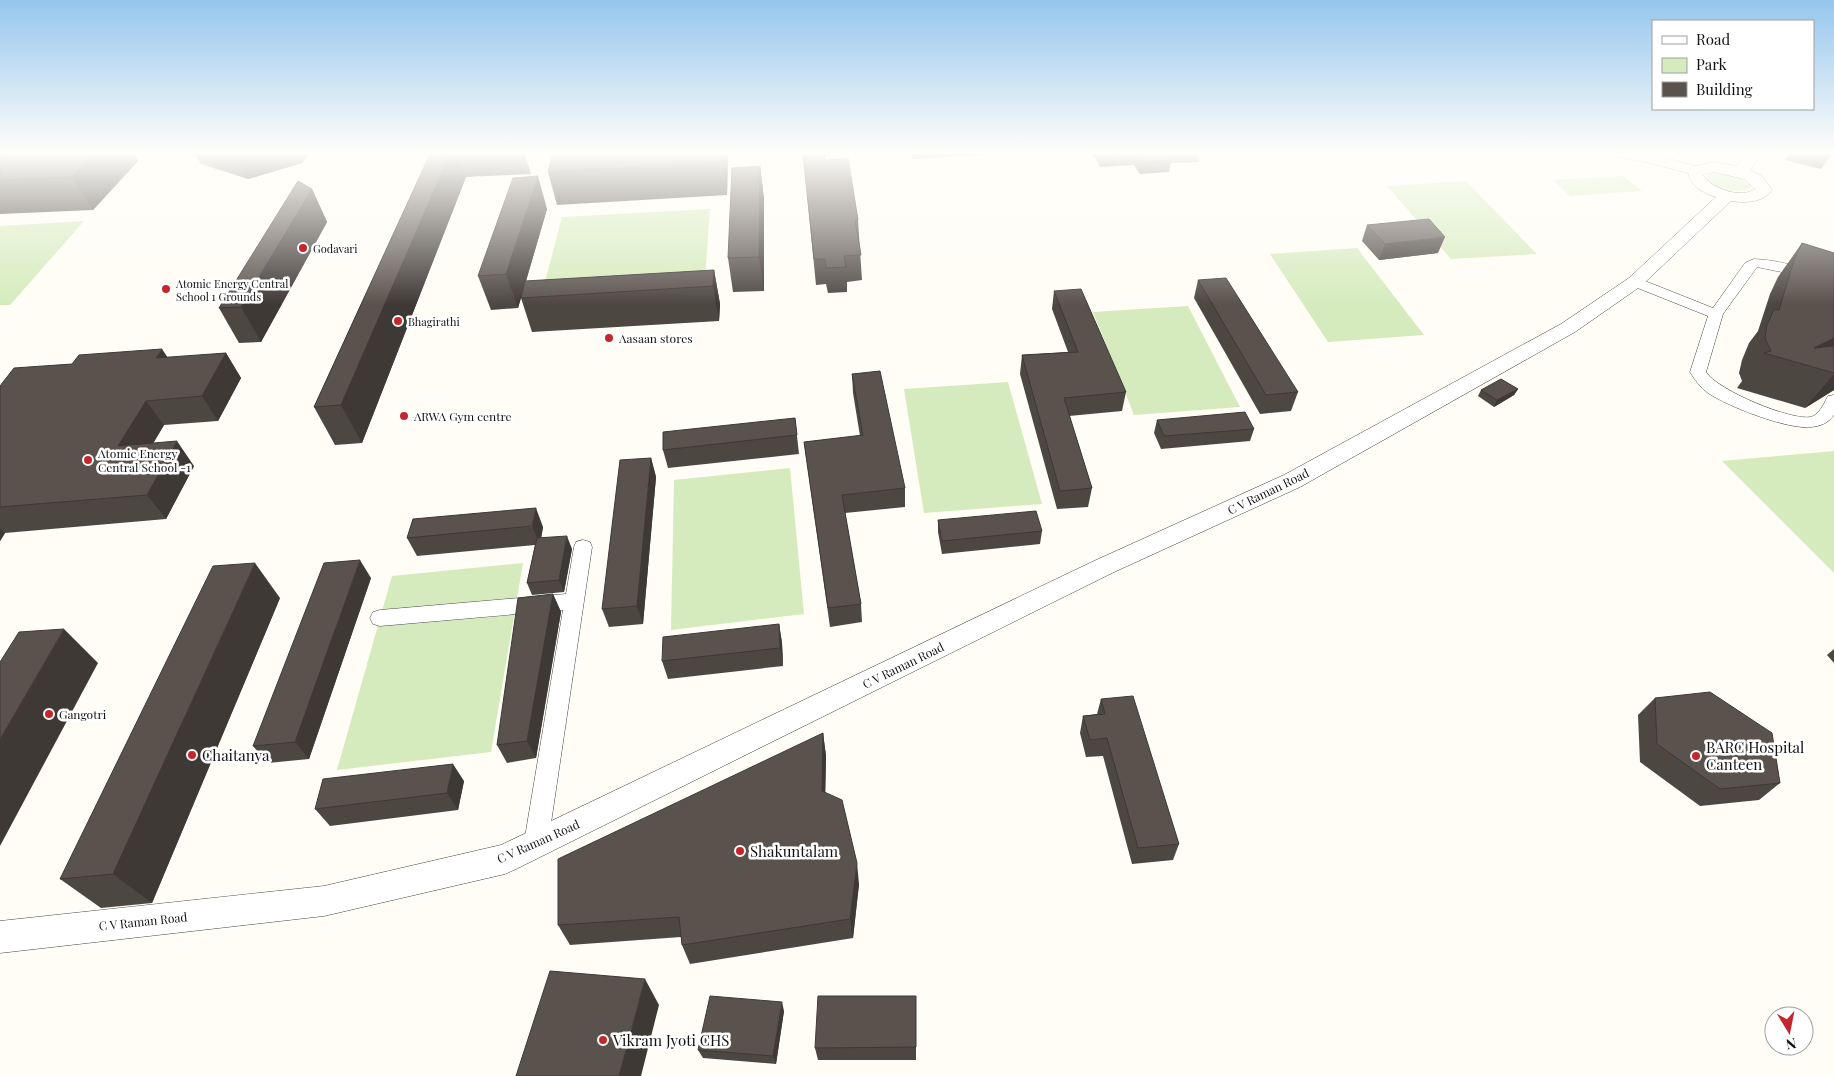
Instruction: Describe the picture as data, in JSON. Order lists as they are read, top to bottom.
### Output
{
  "streets": {
    "street": ["C V Raman Road"]
  },
  "places": [
    "Godavari",
    "Atomic Energy Central School 1 Grounds",
    "Bhagirathi",
    "Aasaan stores",
    "ARWA Gym centre",
    "Atomic Energy Central School -1",
    "Gangotri",
    "Chaitanya",
    "BARC Hospital Canteen",
    "Shakuntalam",
    "Vikram Jyoti CHS"
  ],
  "legend": ["Road", "Park", "Building"],
  "north": "bottom"
}
